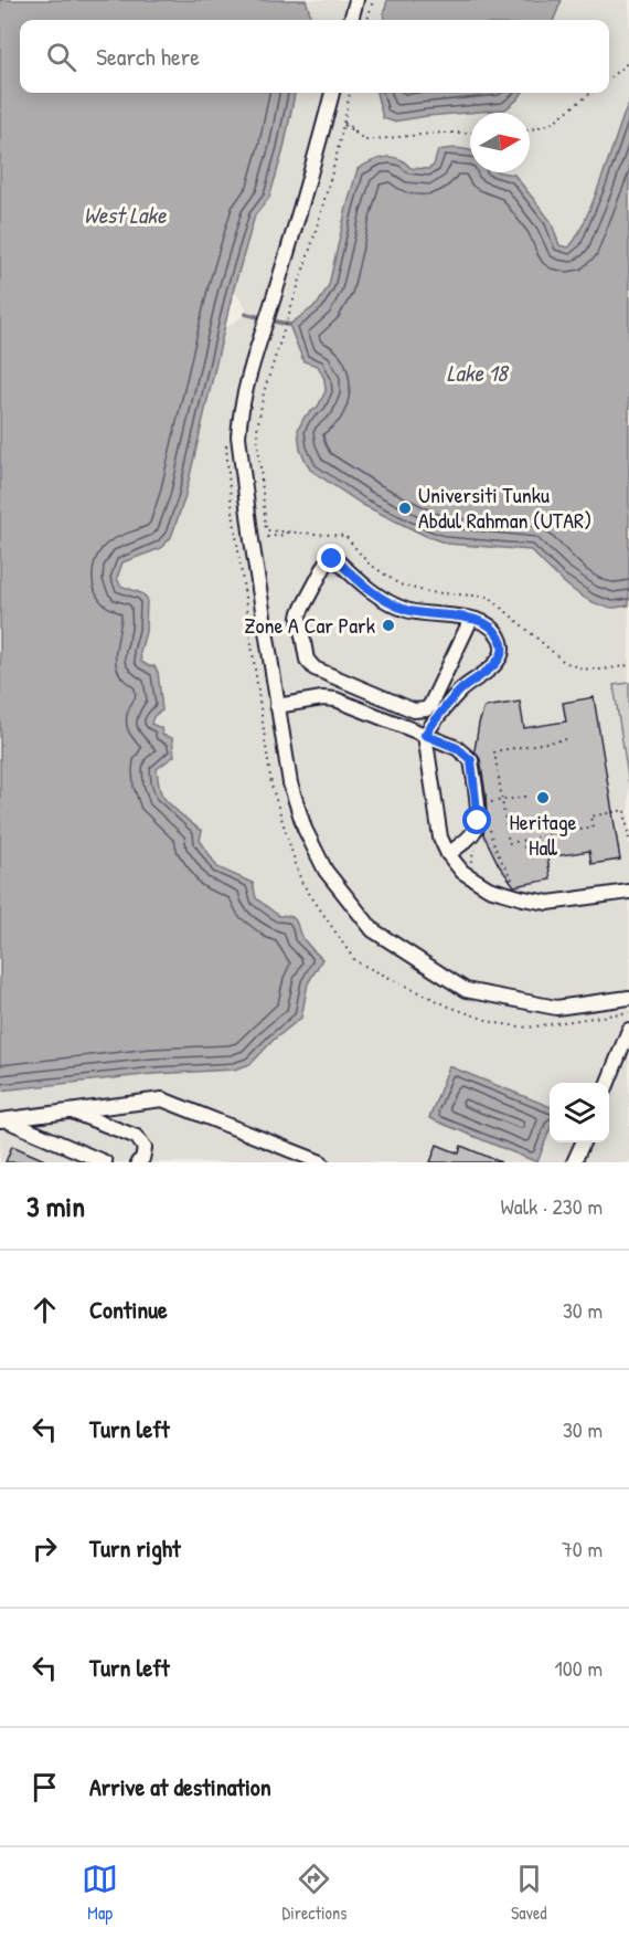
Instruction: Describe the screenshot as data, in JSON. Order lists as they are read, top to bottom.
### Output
{
  "water": ["West Lake", "Lake 18"],
  "places": ["Universiti Tunku Abdul Rahman (UTAR)", "Zone A Car Park", "Heritage Hall"],
  "north": "right",
  "page": {
    "search": "Search here",
    "heading": ["3 min", "Walk · 230 m"],
    "list": [
      ["Continue", "30 m"],
      ["Turn left", "30 m"],
      ["Turn right", "70 m"],
      ["Turn left", "100 m"],
      "Arrive at destination"
    ],
    "nav": ["Map", "Directions", "Saved"]
  }
}
